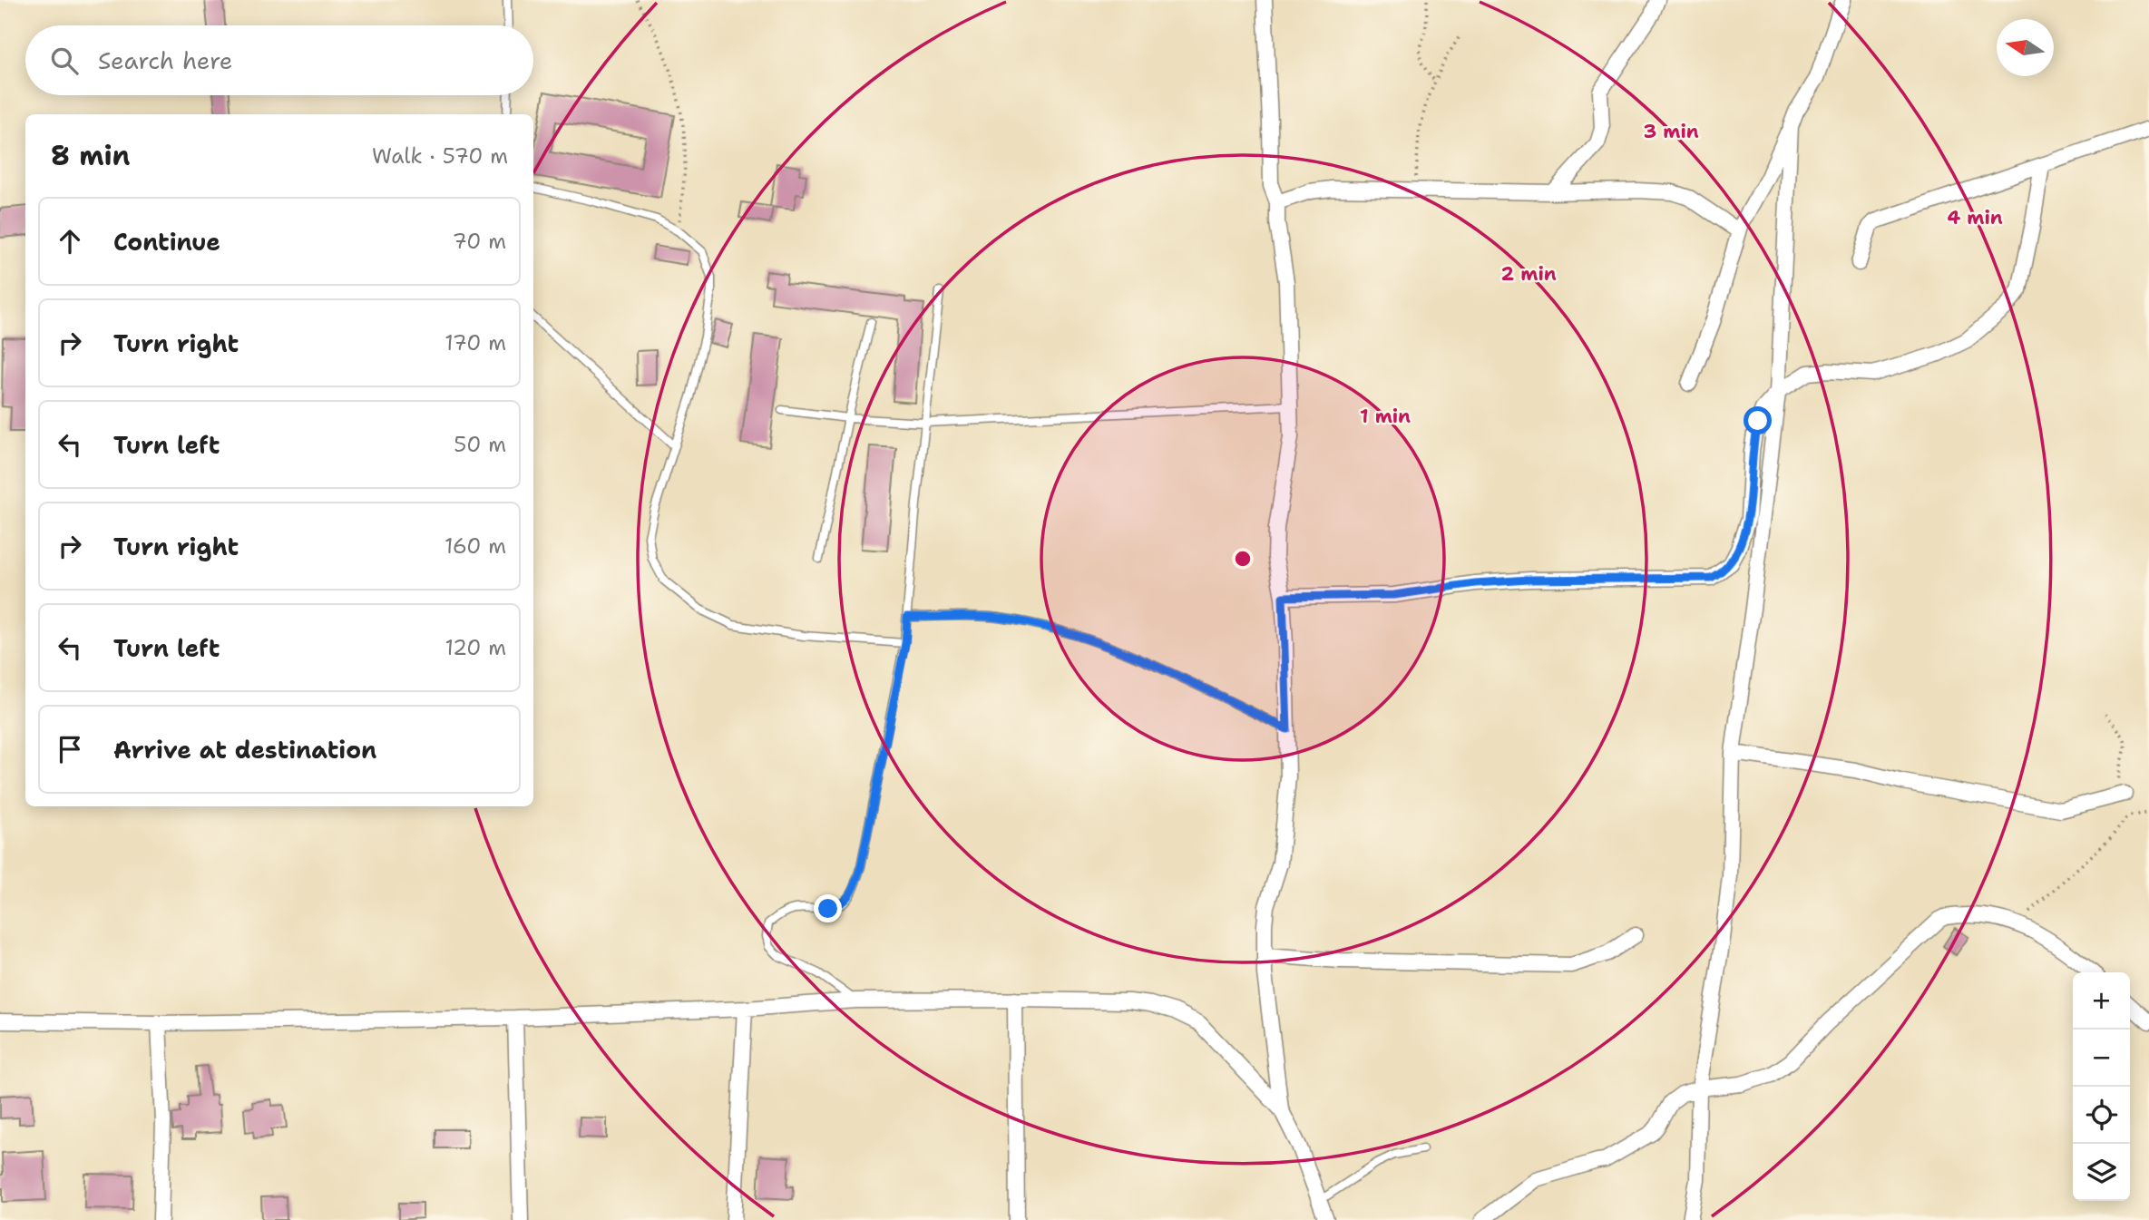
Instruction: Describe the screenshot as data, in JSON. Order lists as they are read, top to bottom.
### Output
{
  "north": "left",
  "page": {
    "search": "Search here",
    "heading": ["8 min", "Walk · 570 m"],
    "list": [
      ["Continue", "70 m"],
      ["Turn right", "170 m"],
      ["Turn left", "50 m"],
      ["Turn right", "160 m"],
      ["Turn left", "120 m"],
      "Arrive at destination"
    ],
    "map_buttons": ["+", "−"]
  },
  "rings": [
    "3 min",
    "4 min",
    "2 min",
    "1 min"
  ]
}
